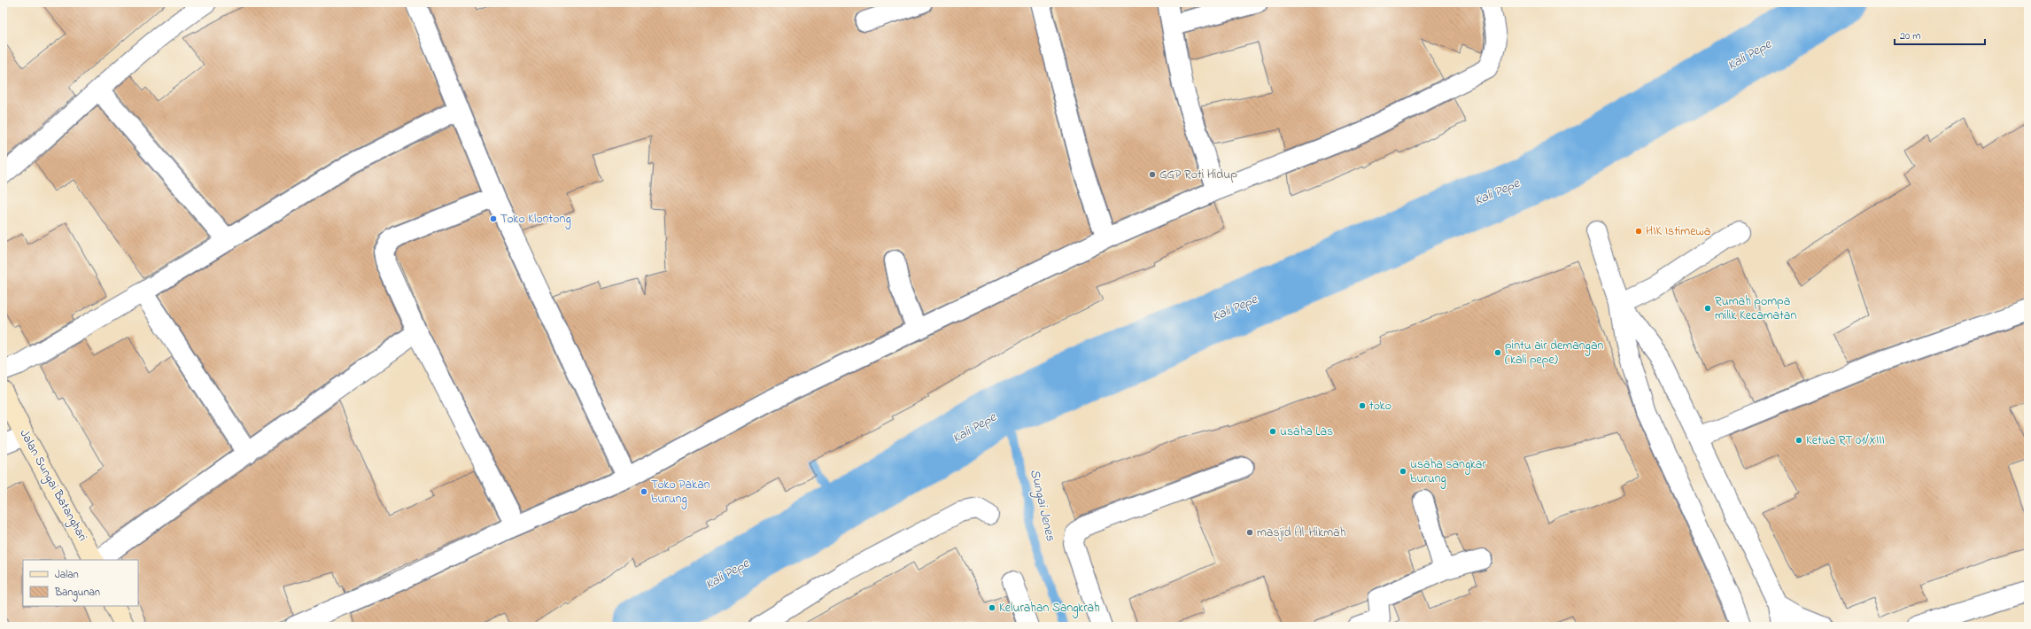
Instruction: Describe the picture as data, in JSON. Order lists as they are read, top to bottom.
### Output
{
  "streets": {
    "main road": ["Jalan Sungai Batanghari"]
  },
  "water": ["Kali Pepe", "Sungai Jenes"],
  "places": [
    "GGP Roti Hidup",
    "Toko Klontong",
    "HIK Istimewa",
    "Rumah pompa milik Kecamatan",
    "pintu air demangan (kali pepe)",
    "toko",
    "usaha Las",
    "Ketua RT 01/XIII",
    "usaha sangkar burung",
    "Toko Pakan burung",
    "masjid Al-Hikmah",
    "Kelurahan Sangkrah"
  ],
  "legend": ["Jalan", "Bangunan"],
  "scale_bar": "20 m"
}
